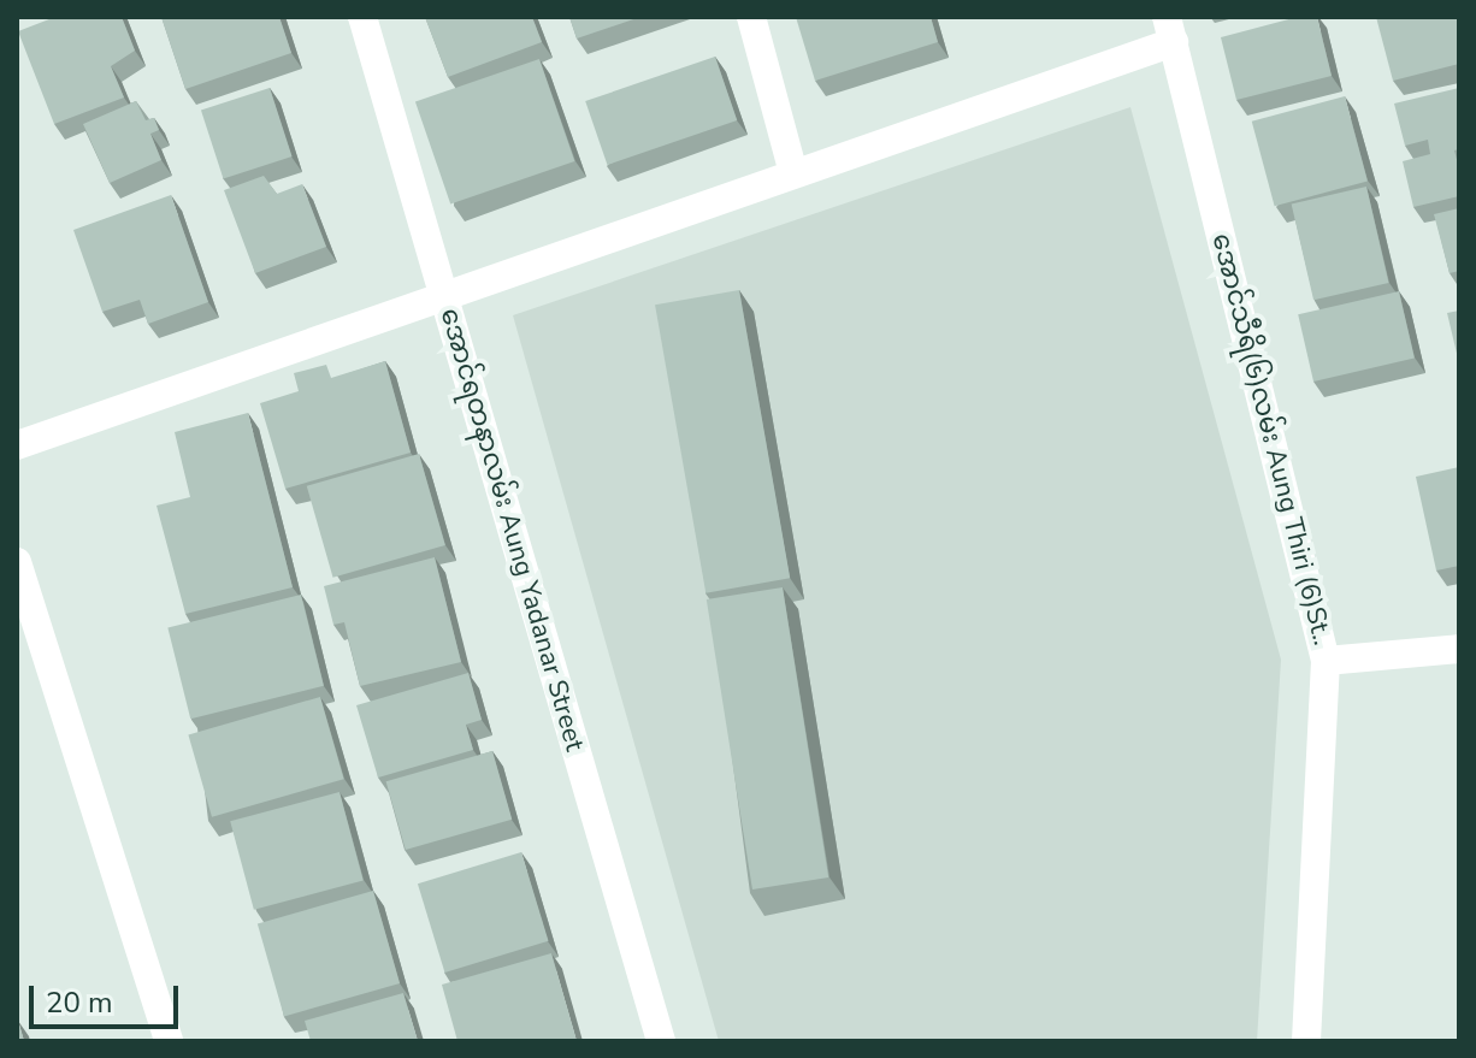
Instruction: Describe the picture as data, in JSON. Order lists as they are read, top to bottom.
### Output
{
  "streets": {
    "street": ["အောင်သီရိ(၆)လမ်း Aung Thiri (6)St..", "အောင်ရတနာလမ်း Aung Yadanar Street"]
  },
  "scale_bar": "20 m"
}
